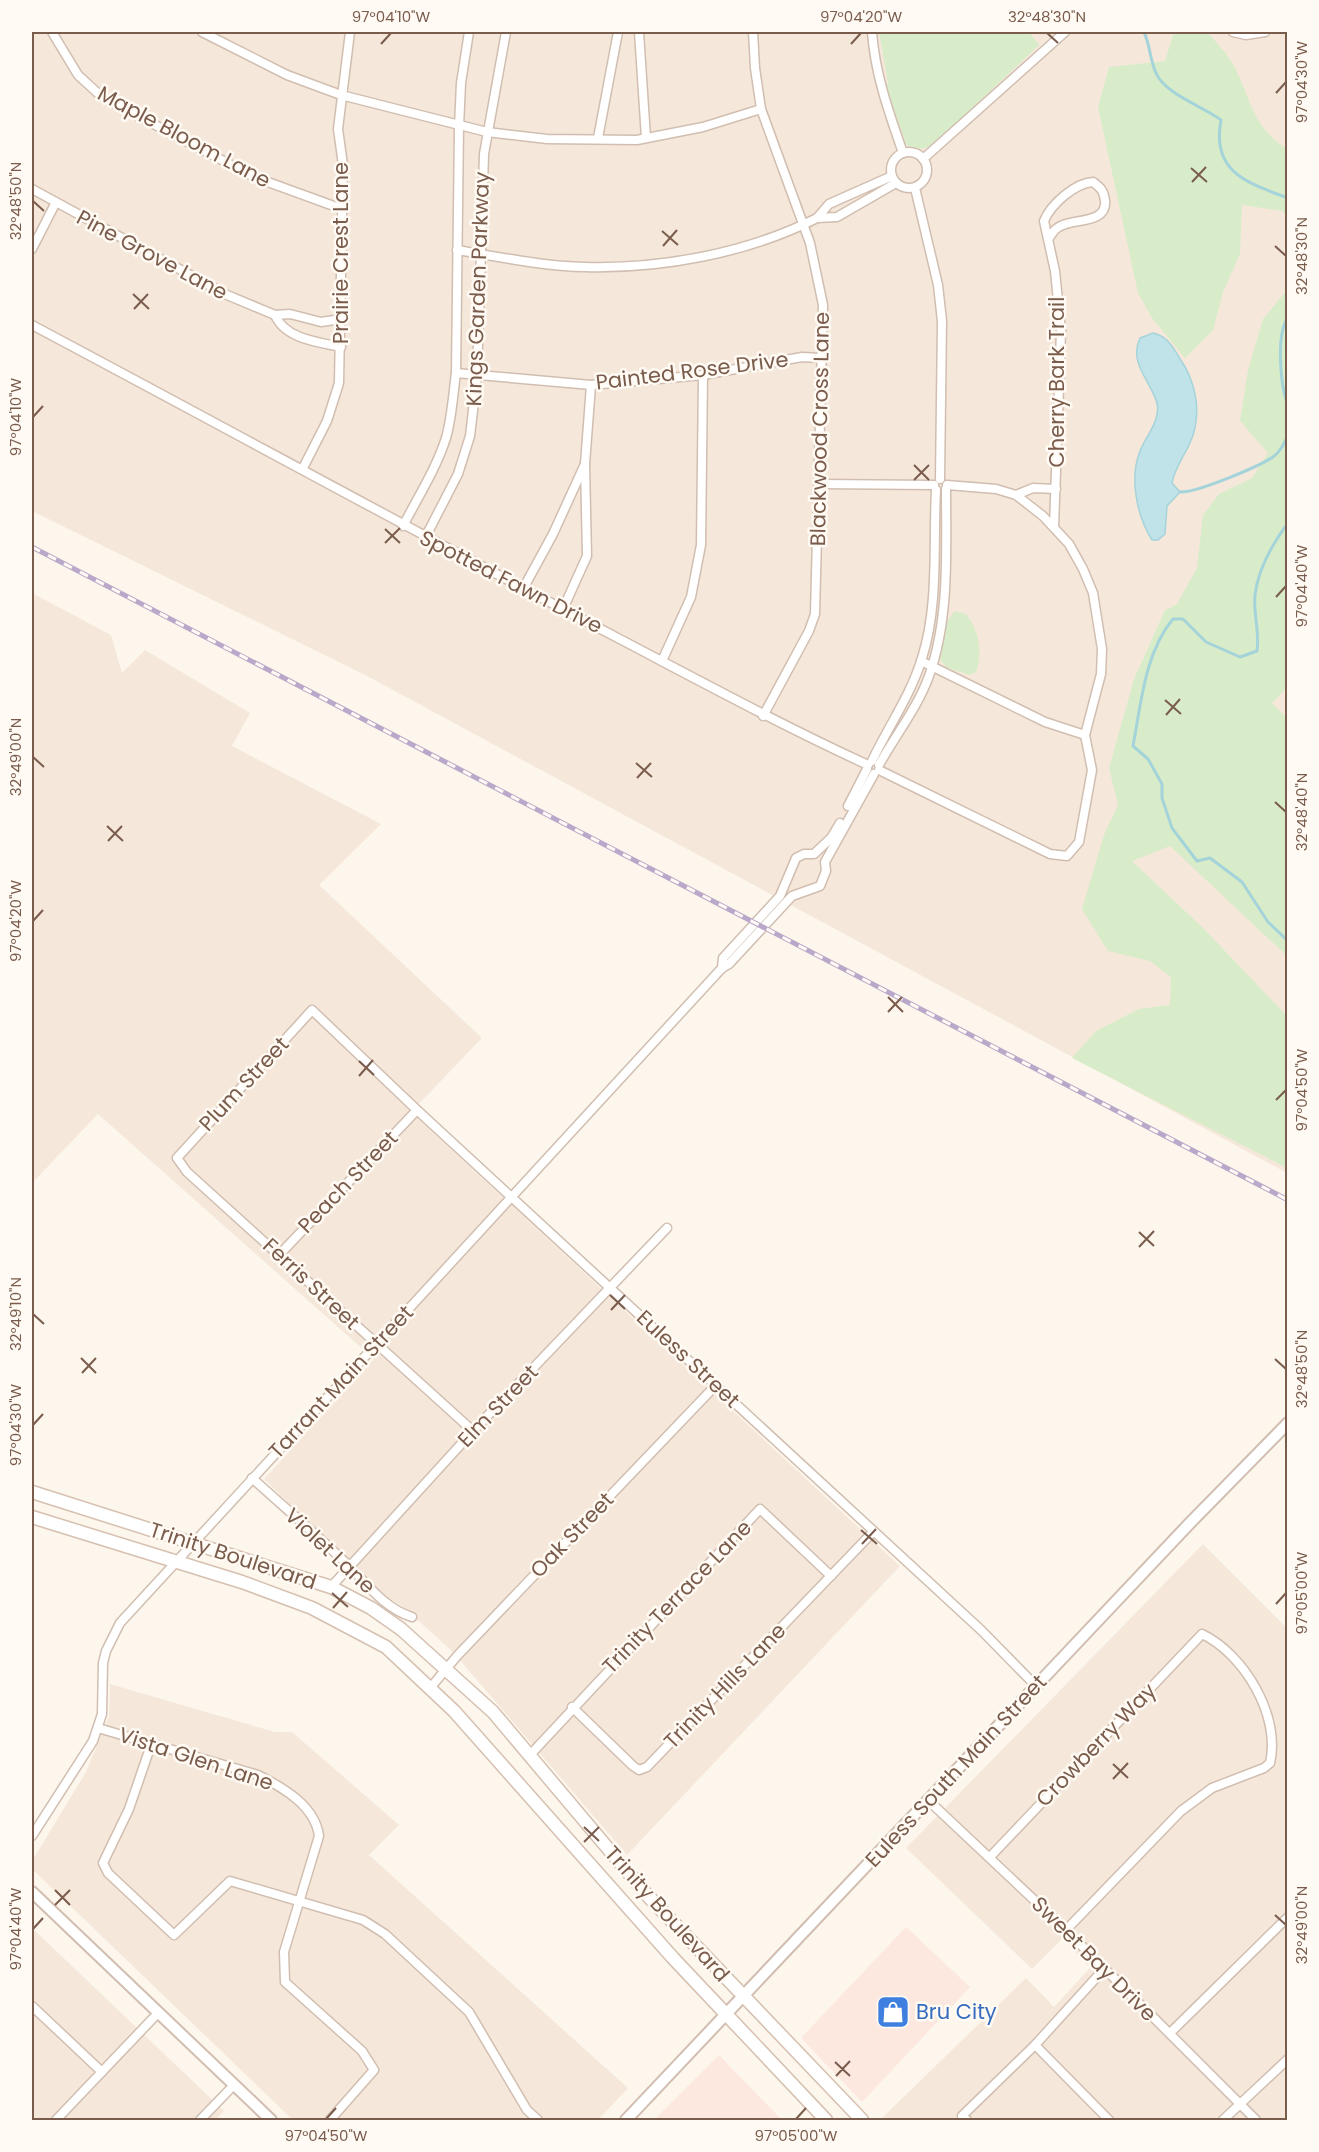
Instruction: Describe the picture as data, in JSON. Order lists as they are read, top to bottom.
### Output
{
  "streets": {
    "main road": ["Trinity Boulevard"],
    "street": [
      "Maple Bloom Lane",
      "Prairie Crest Lane",
      "Pine Grove Lane",
      "Kings Garden Parkway",
      "Painted Rose Drive",
      "Cherry Bark Trail",
      "Blackwood Cross Lane",
      "Spotted Fawn Drive",
      "Plum Street",
      "Peach Street",
      "Ferris Street",
      "Euless Street",
      "Tarrant Main Street",
      "Elm Street",
      "Oak Street",
      "Violet Lane",
      "Trinity Terrace Lane",
      "Trinity Hills Lane",
      "Crowberry Way",
      "Vista Glen Lane",
      "Euless South Main Street",
      "Sweet Bay Drive"
    ]
  },
  "crossings": [
    ["Maple Bloom Lane", "Prairie Crest Lane"],
    ["Prairie Crest Lane", "Pine Grove Lane"],
    ["Prairie Crest Lane", "Spotted Fawn Drive"],
    ["Kings Garden Parkway", "Painted Rose Drive"],
    ["Kings Garden Parkway", "Spotted Fawn Drive"],
    ["Painted Rose Drive", "Blackwood Cross Lane"],
    ["Blackwood Cross Lane", "Spotted Fawn Drive"],
    ["Plum Street", "Ferris Street"],
    ["Plum Street", "Euless Street"],
    ["Peach Street", "Ferris Street"],
    ["Peach Street", "Euless Street"],
    ["Ferris Street", "Tarrant Main Street"],
    ["Ferris Street", "Elm Street"],
    ["Euless Street", "Tarrant Main Street"],
    ["Euless Street", "Elm Street"],
    ["Euless Street", "Oak Street"],
    ["Euless Street", "Trinity Hills Lane"],
    ["Euless Street", "Euless South Main Street"],
    ["Tarrant Main Street", "Violet Lane"],
    ["Tarrant Main Street", "Trinity Boulevard"],
    ["Tarrant Main Street", "Vista Glen Lane"],
    ["Elm Street", "Violet Lane"],
    ["Elm Street", "Trinity Boulevard"],
    ["Oak Street", "Trinity Boulevard"],
    ["Trinity Boulevard", "Trinity Terrace Lane"],
    ["Trinity Boulevard", "Euless South Main Street"],
    ["Trinity Terrace Lane", "Trinity Hills Lane"],
    ["Crowberry Way", "Sweet Bay Drive"],
    ["Euless South Main Street", "Sweet Bay Drive"]
  ],
  "places": {
    "shop": ["Bru City"]
  },
  "coordinates": [
    "97°04'10\"W",
    "97°04'20\"W",
    "32°48'30\"N",
    "97°04'30\"W",
    "32°48'50\"N",
    "97°04'40\"W",
    "32°49'00\"N",
    "32°48'40\"N",
    "97°04'50\"W",
    "32°49'10\"N",
    "97°05'00\"W"
  ]
}
